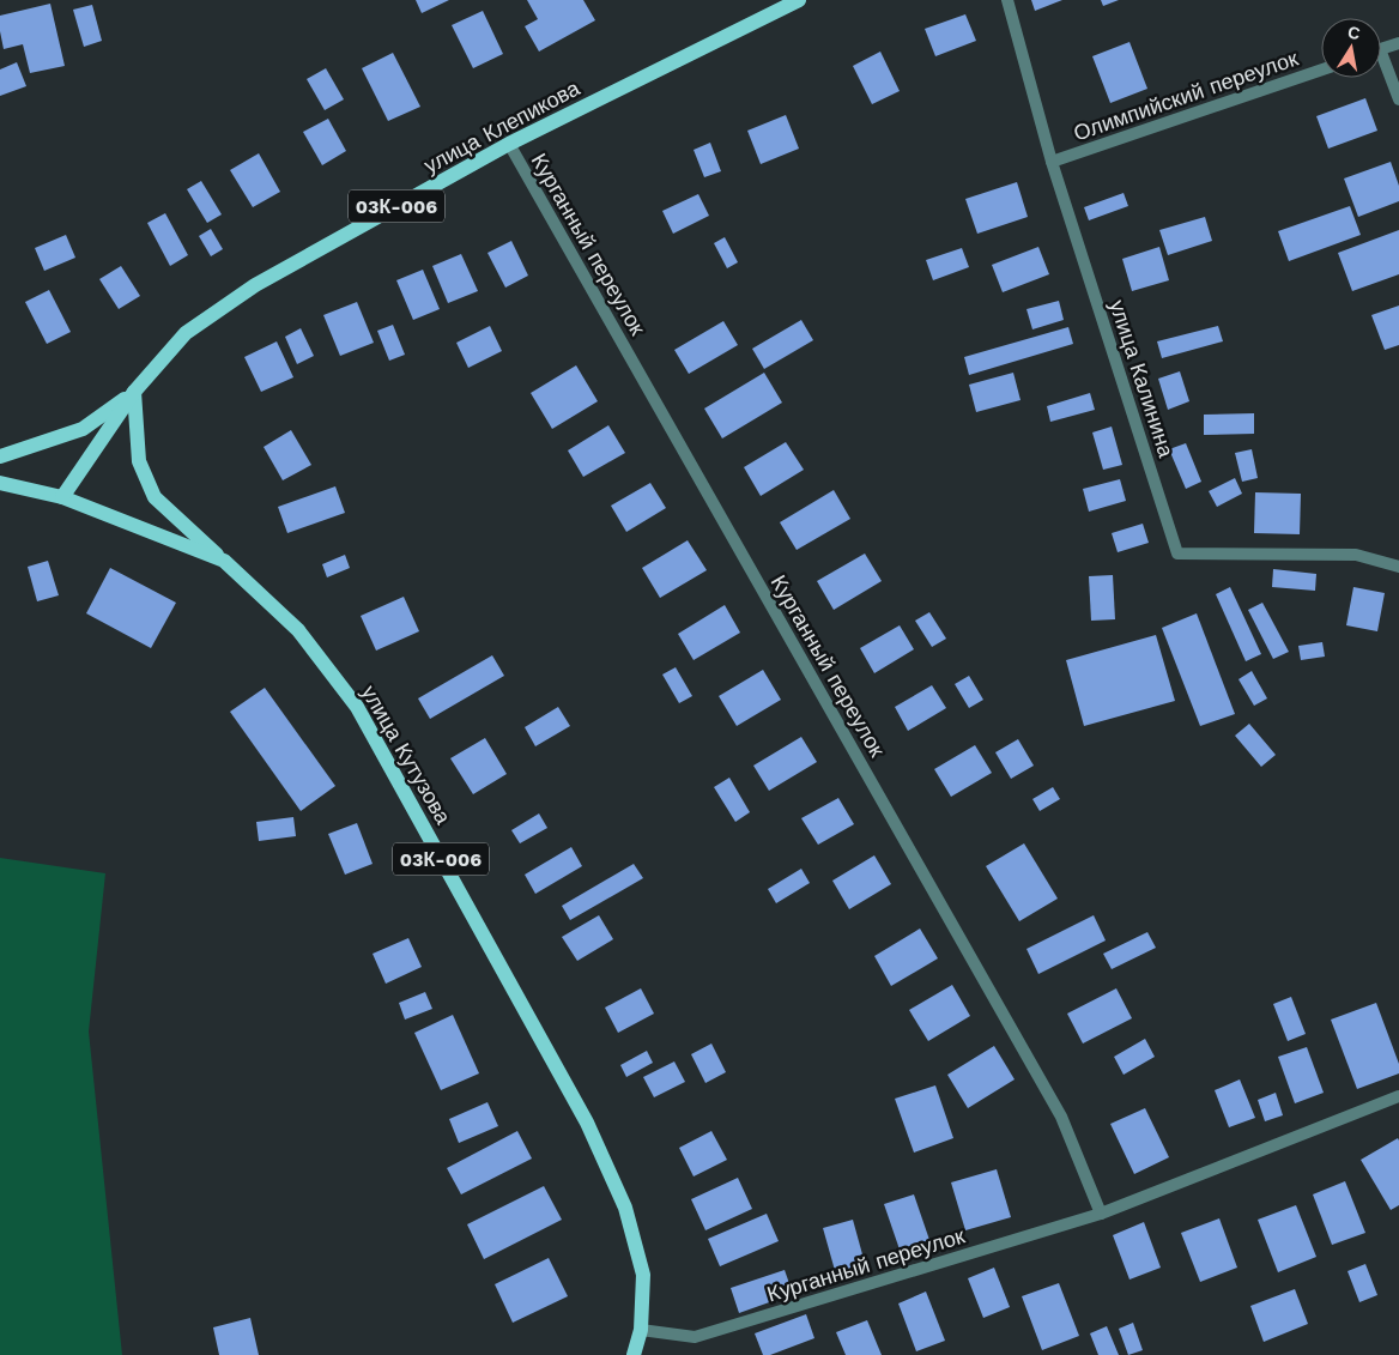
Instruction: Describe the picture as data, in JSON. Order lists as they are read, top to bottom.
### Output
{
  "streets": {
    "main road": ["улица Клепикова", "03К-006", "улица Кутузова"],
    "street": ["Олимпийский переулок", "Курганный переулок", "улица Калинина"]
  },
  "crossings": [
    ["Олимпийский переулок", "улица Калинина"],
    ["улица Клепикова", "Курганный переулок"],
    ["улица Клепикова", "улица Кутузова"],
    ["Курганный переулок", "улица Кутузова"]
  ],
  "north": "top"
}
